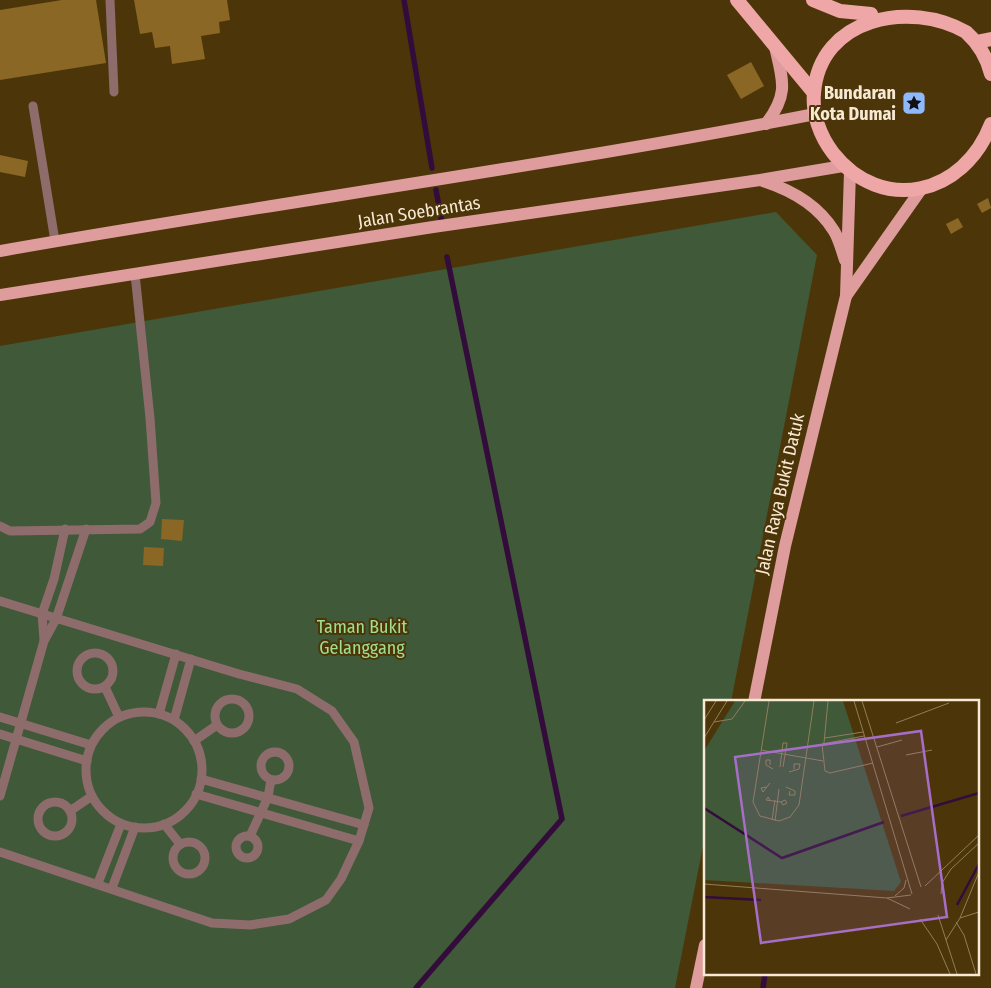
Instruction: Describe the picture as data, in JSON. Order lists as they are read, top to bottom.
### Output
{
  "streets": {
    "main road": ["Jalan Soebrantas", "Jalan Raya Bukit Datuk"]
  },
  "crossings": [
    ["Jalan Soebrantas", "Jalan Raya Bukit Datuk"]
  ],
  "parks": ["Taman Bukit Gelanggang"],
  "places": {
    "place": ["Bundaran Kota Dumai"]
  }
}
